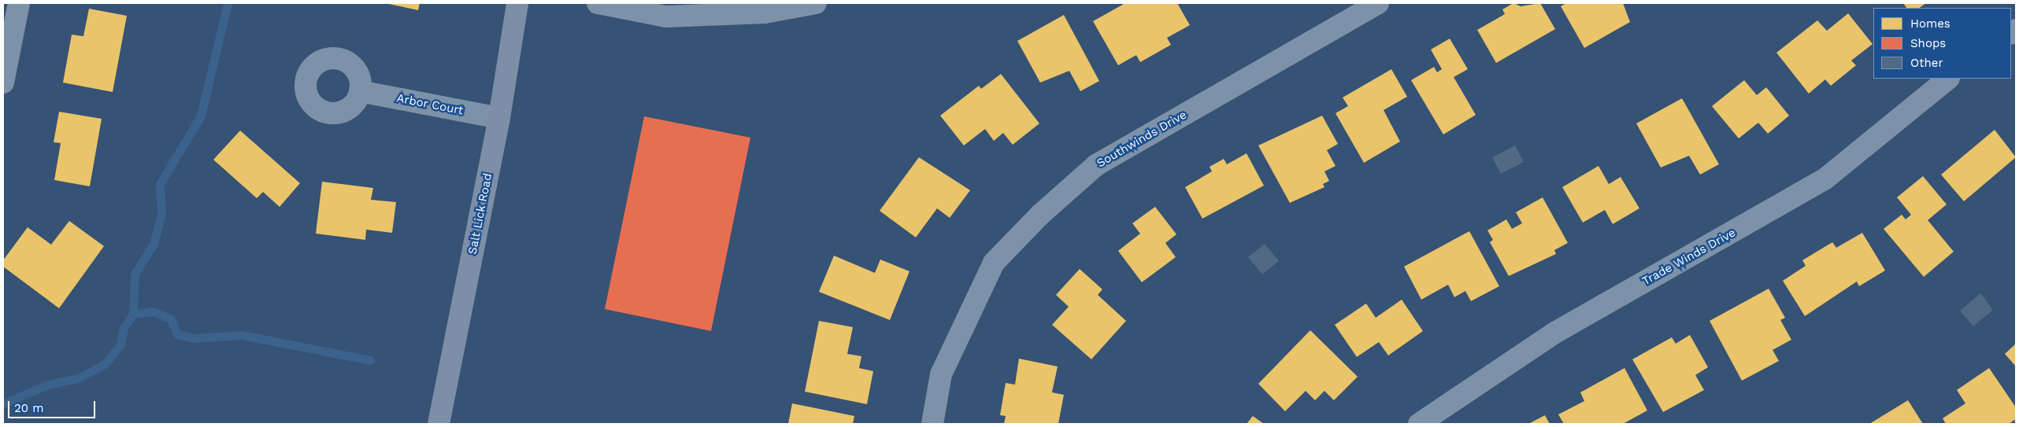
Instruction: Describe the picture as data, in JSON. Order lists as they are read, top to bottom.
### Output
{
  "streets": {
    "main road": ["Salt Lick Road"],
    "street": ["Arbor Court", "Southwinds Drive", "Trade Winds Drive"]
  },
  "crossings": [
    ["Arbor Court", "Salt Lick Road"]
  ],
  "legend": ["Homes", "Shops", "Other"],
  "scale_bar": "20 m"
}
